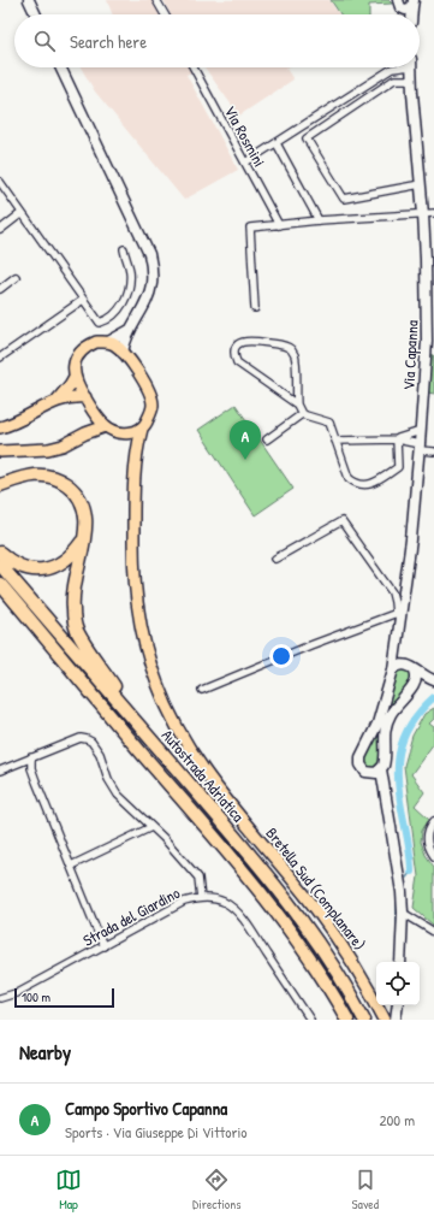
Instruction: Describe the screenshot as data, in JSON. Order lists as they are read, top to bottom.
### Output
{
  "streets": {
    "highway": ["Autostrada Adriatica"],
    "main road": ["Via Capanna", "Bretella Sud (Complanare)"],
    "street": ["Via Rosmini", "Strada del Giardino"]
  },
  "scale_bar": "100 m",
  "page": {
    "search": "Search here",
    "pins": "A",
    "scale": "100 m",
    "heading": "Nearby",
    "list": [
      {
        "mark": "A",
        "name": "Campo Sportivo Capanna",
        "note": "Sports · Via Giuseppe Di Vittorio",
        "value": "200 m"
      }
    ],
    "nav": ["Map", "Directions", "Saved"]
  }
}
